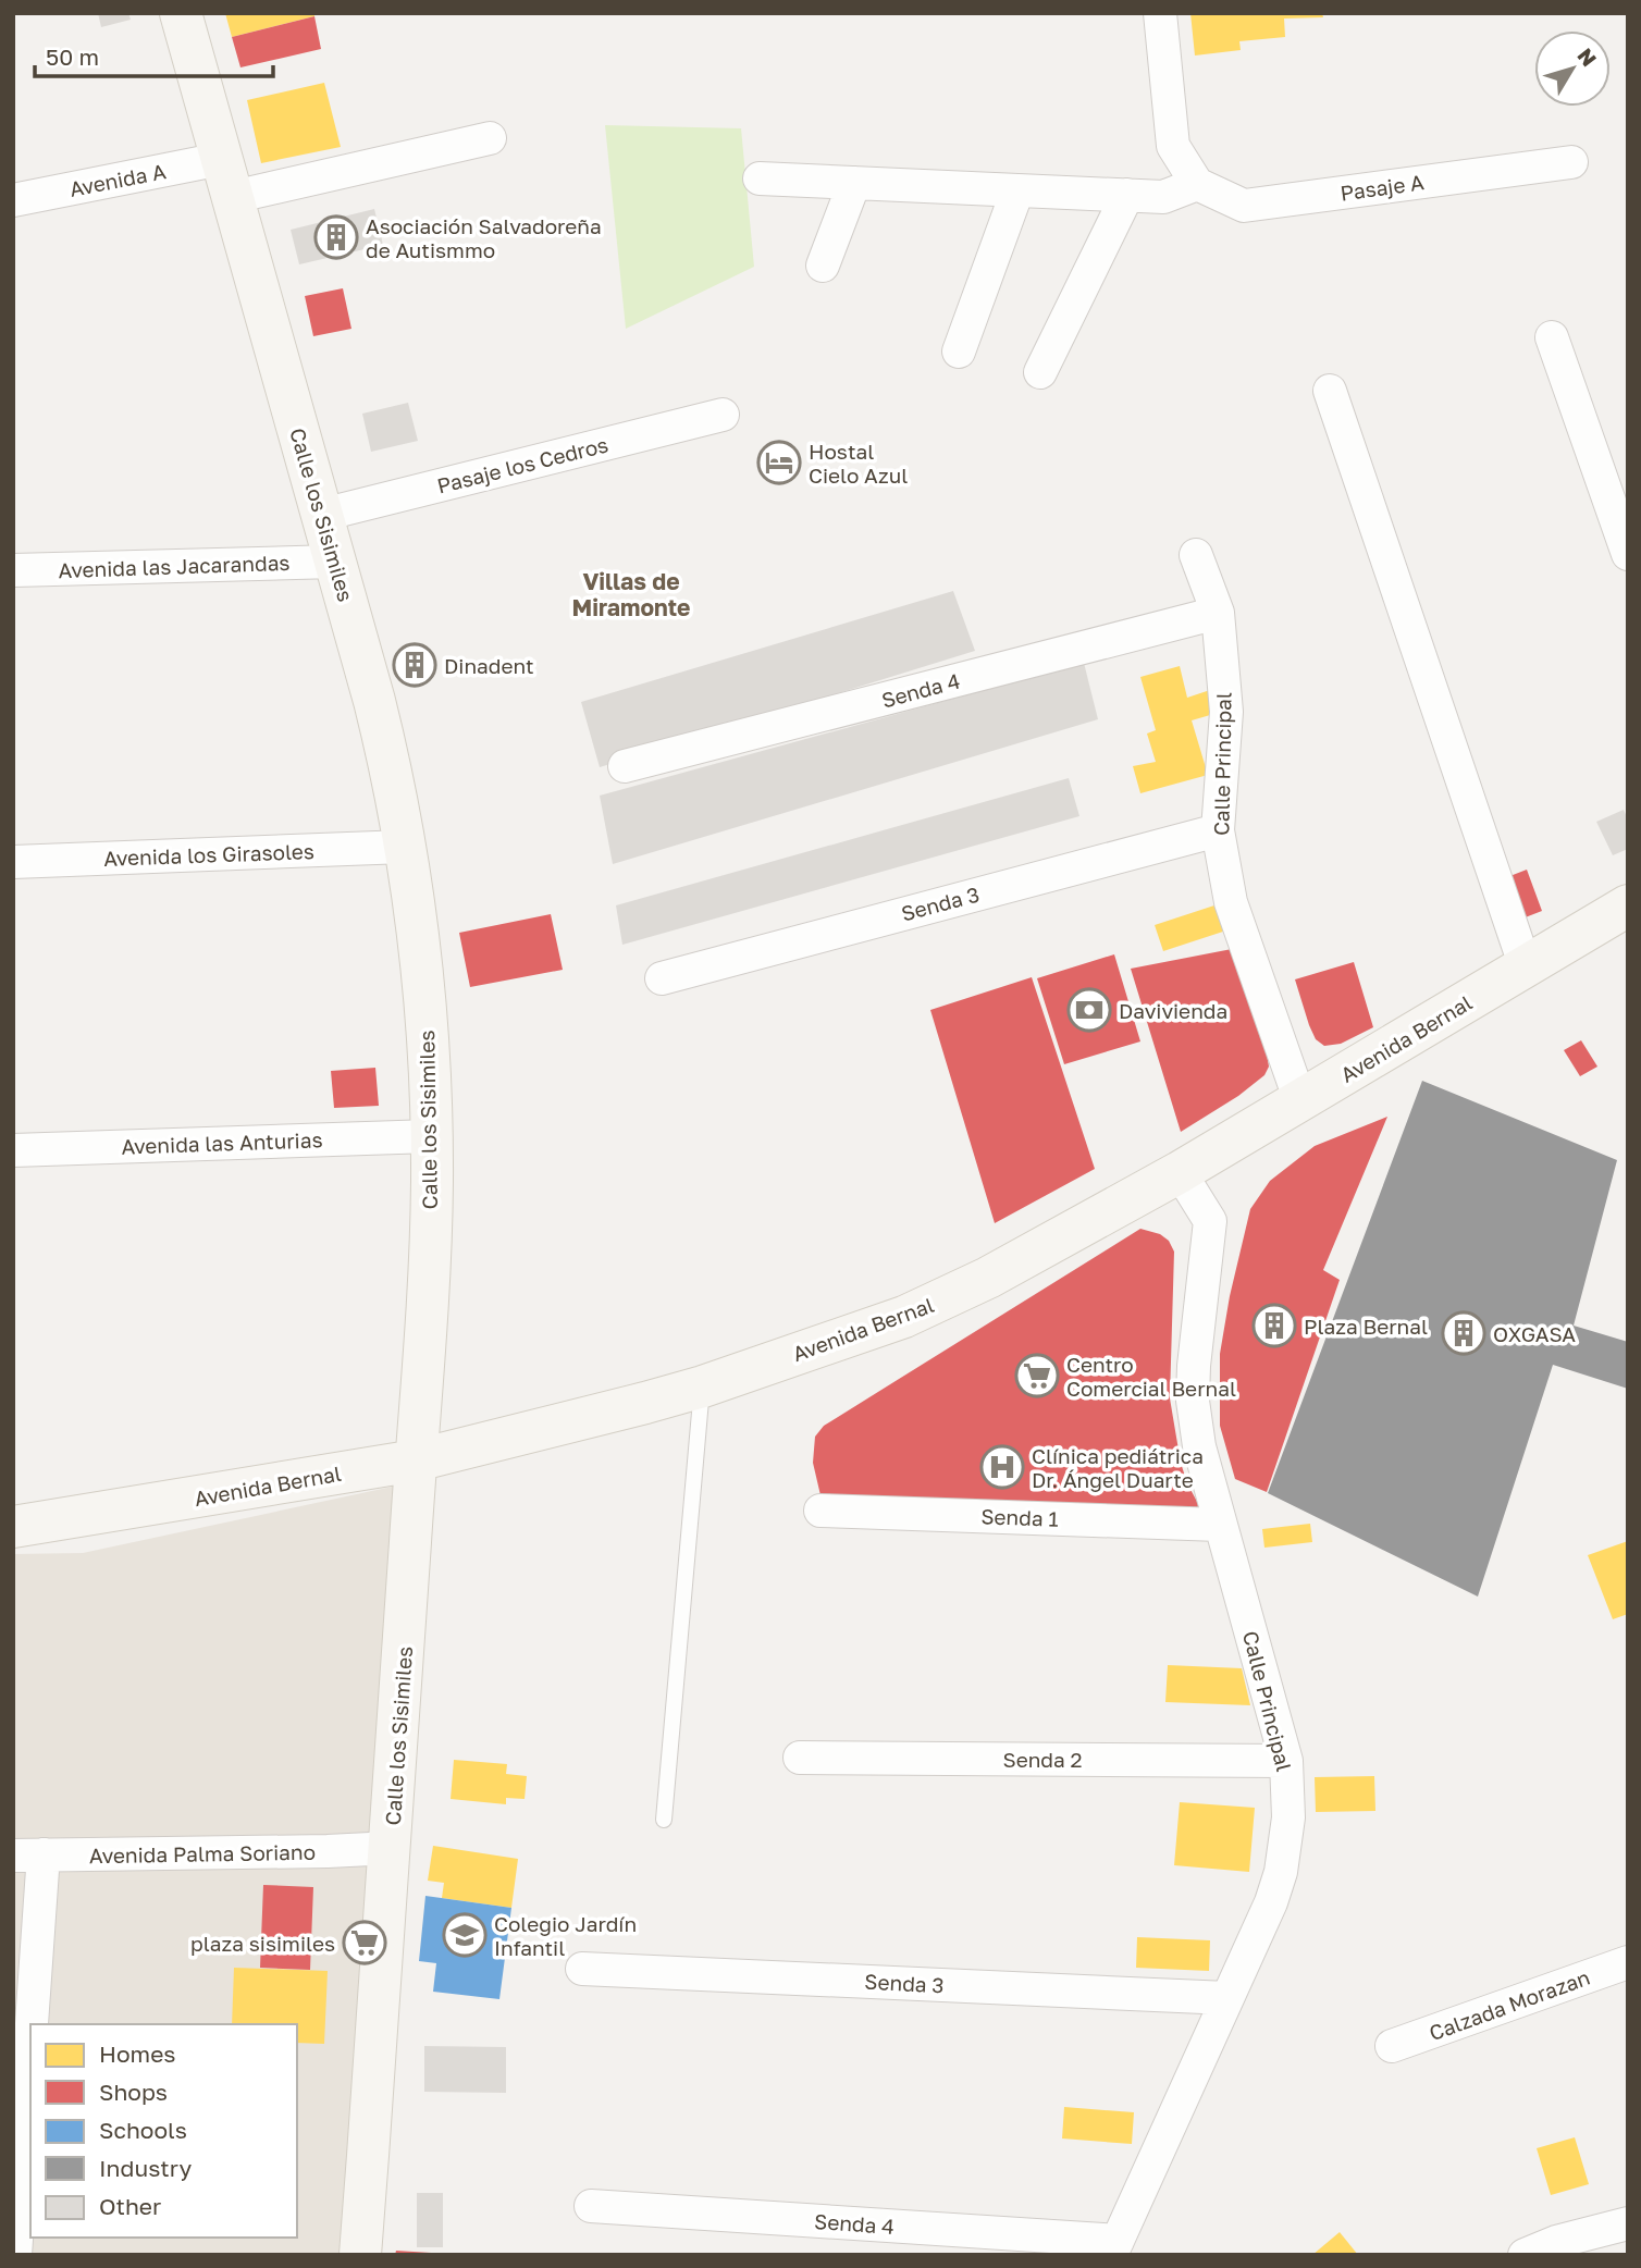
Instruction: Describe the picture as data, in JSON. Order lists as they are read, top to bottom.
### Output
{
  "streets": {
    "main road": ["Calle los Sisimiles", "Avenida Bernal"],
    "street": [
      "Avenida A",
      "Pasaje A",
      "Pasaje los Cedros",
      "Avenida las Jacarandas",
      "Senda 4",
      "Calle Principal",
      "Avenida los Girasoles",
      "Senda 3",
      "Avenida las Anturias",
      "Senda 1",
      "Senda 2",
      "Avenida Palma Soriano",
      "Calzada Morazan"
    ]
  },
  "crossings": [
    ["Avenida A", "Calle los Sisimiles"],
    ["Pasaje los Cedros", "Calle los Sisimiles"],
    ["Calle los Sisimiles", "Avenida las Jacarandas"],
    ["Calle los Sisimiles", "Avenida los Girasoles"],
    ["Calle los Sisimiles", "Avenida Bernal"],
    ["Calle los Sisimiles", "Avenida las Anturias"],
    ["Calle los Sisimiles", "Avenida Palma Soriano"],
    ["Senda 4", "Calle Principal"],
    ["Calle Principal", "Senda 3"],
    ["Calle Principal", "Avenida Bernal"],
    ["Calle Principal", "Senda 1"],
    ["Calle Principal", "Senda 2"]
  ],
  "districts": ["Villas de Miramonte"],
  "places": {
    "building": [
      "Asociación Salvadoreña de Autismmo",
      "Dinadent",
      "Plaza Bernal",
      "OXGASA"
    ],
    "hotel": ["Hostal Cielo Azul"],
    "bank": ["Davivienda"],
    "supermarket": ["Centro Comercial Bernal", "plaza sisimiles"],
    "hospital": ["Clínica pediátrica Dr. Ángel Duarte"],
    "school or university": ["Colegio Jardín Infantil"]
  },
  "legend": [
    "Homes",
    "Shops",
    "Schools",
    "Industry",
    "Other"
  ],
  "scale_bar": "50 m",
  "north": "top right"
}
